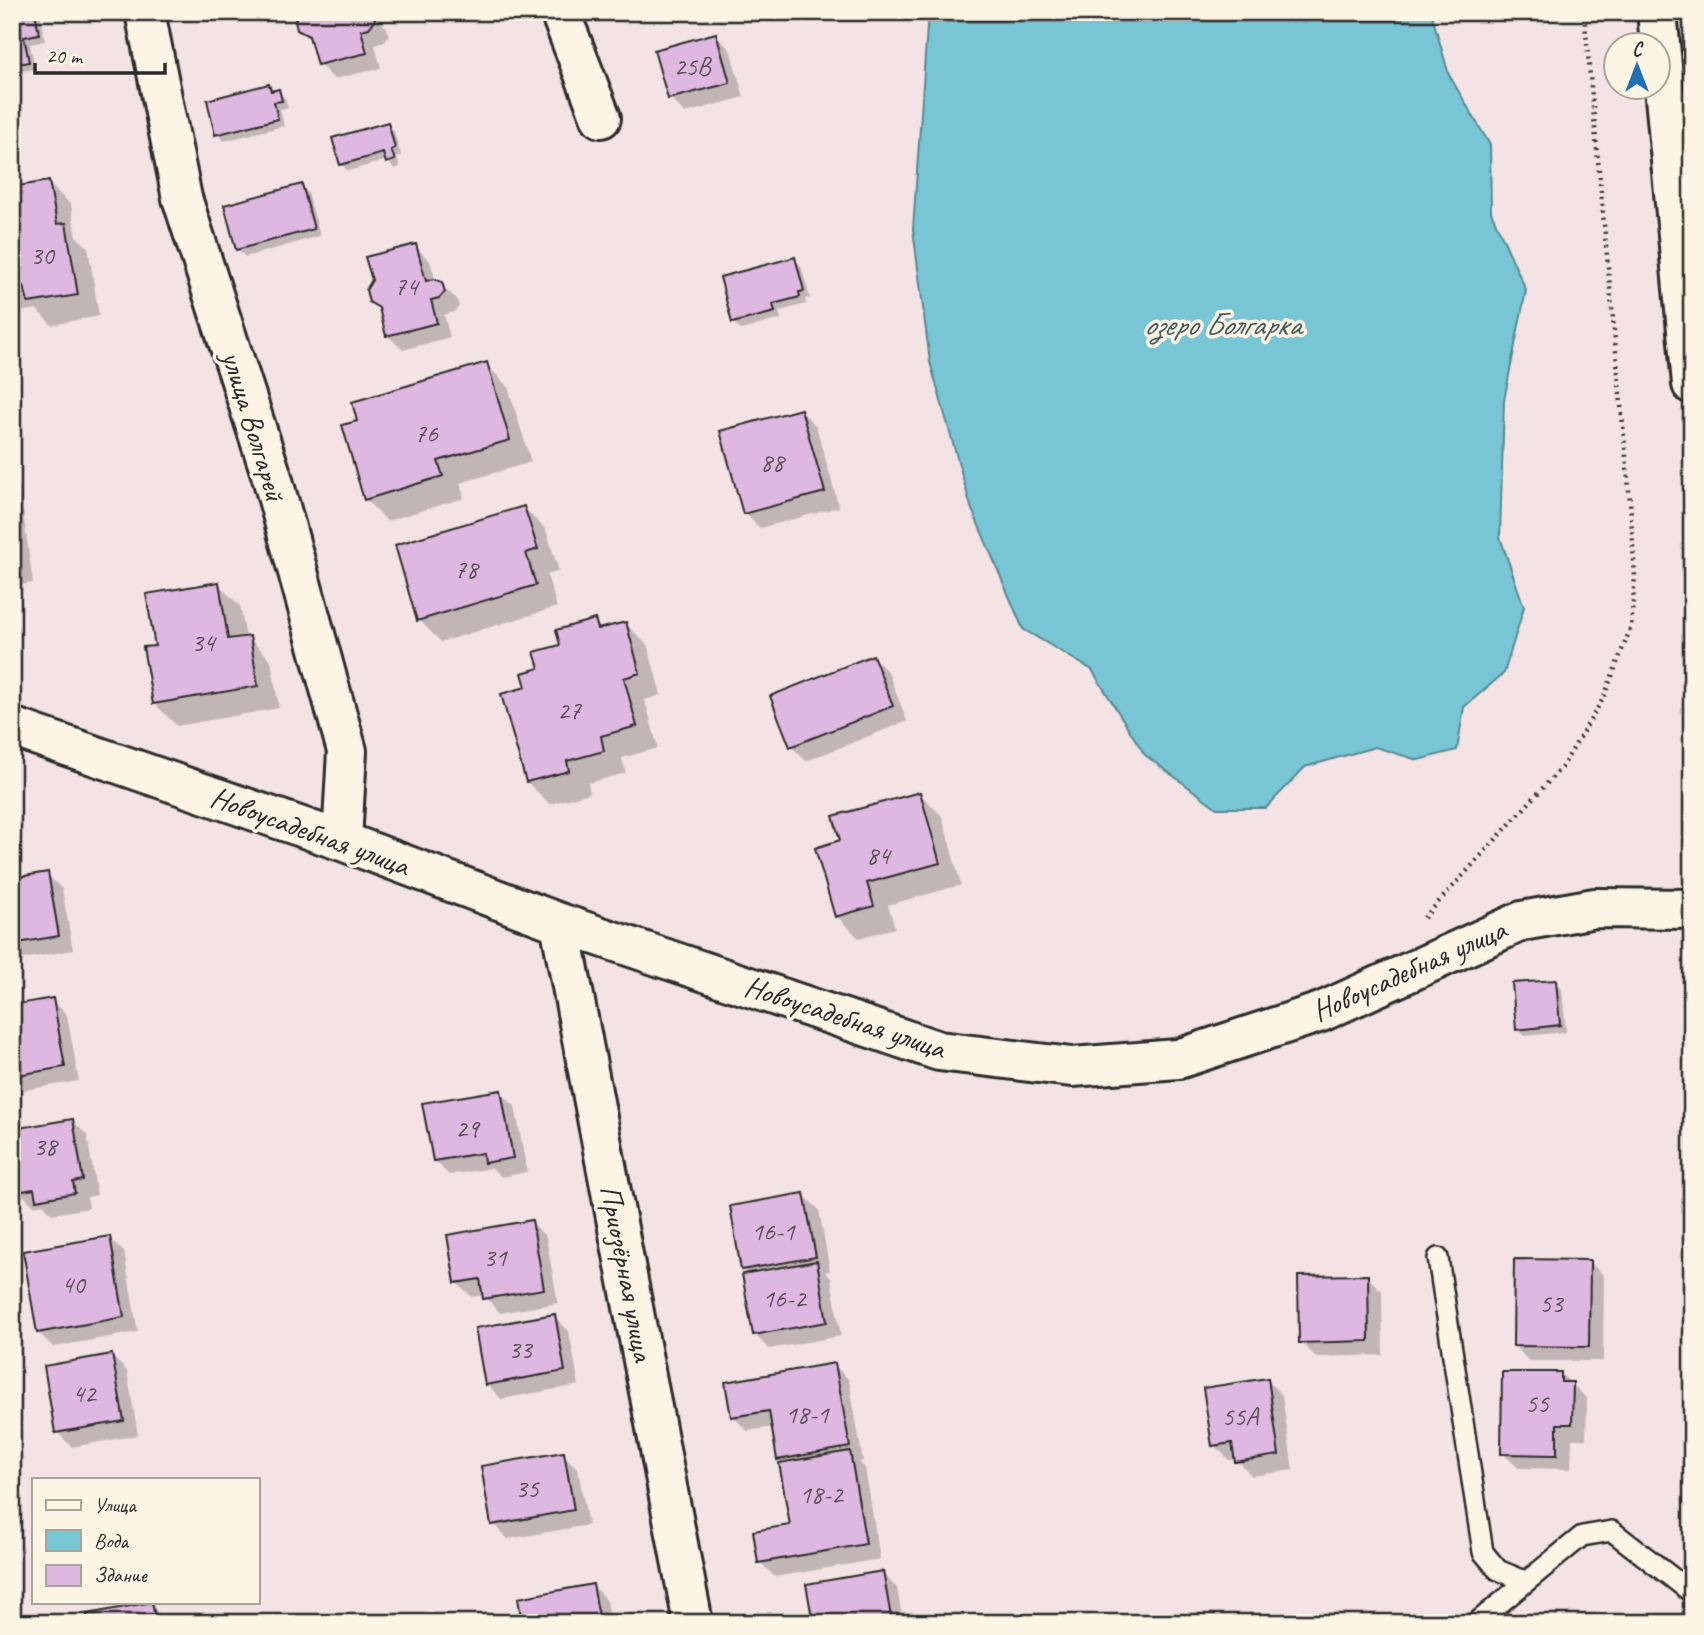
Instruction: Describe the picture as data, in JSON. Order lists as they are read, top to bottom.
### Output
{
  "streets": {
    "street": ["улица Волгарей", "Новоусадебная улица", "Приозёрная улица"]
  },
  "crossings": [
    ["улица Волгарей", "Новоусадебная улица"],
    ["Новоусадебная улица", "Приозёрная улица"]
  ],
  "water": ["озеро Болгарка"],
  "house_numbers": [
    "25В",
    "30",
    "74",
    "76",
    "88",
    "78",
    "34",
    "27",
    "84",
    "29",
    "38",
    "16-1",
    "31",
    "40",
    "16-2",
    "53",
    "33",
    "42",
    "55",
    "18-1",
    "55А",
    "35",
    "18-2"
  ],
  "legend": ["Улица", "Вода", "Здание"],
  "scale_bar": "20 m",
  "north": "top"
}
